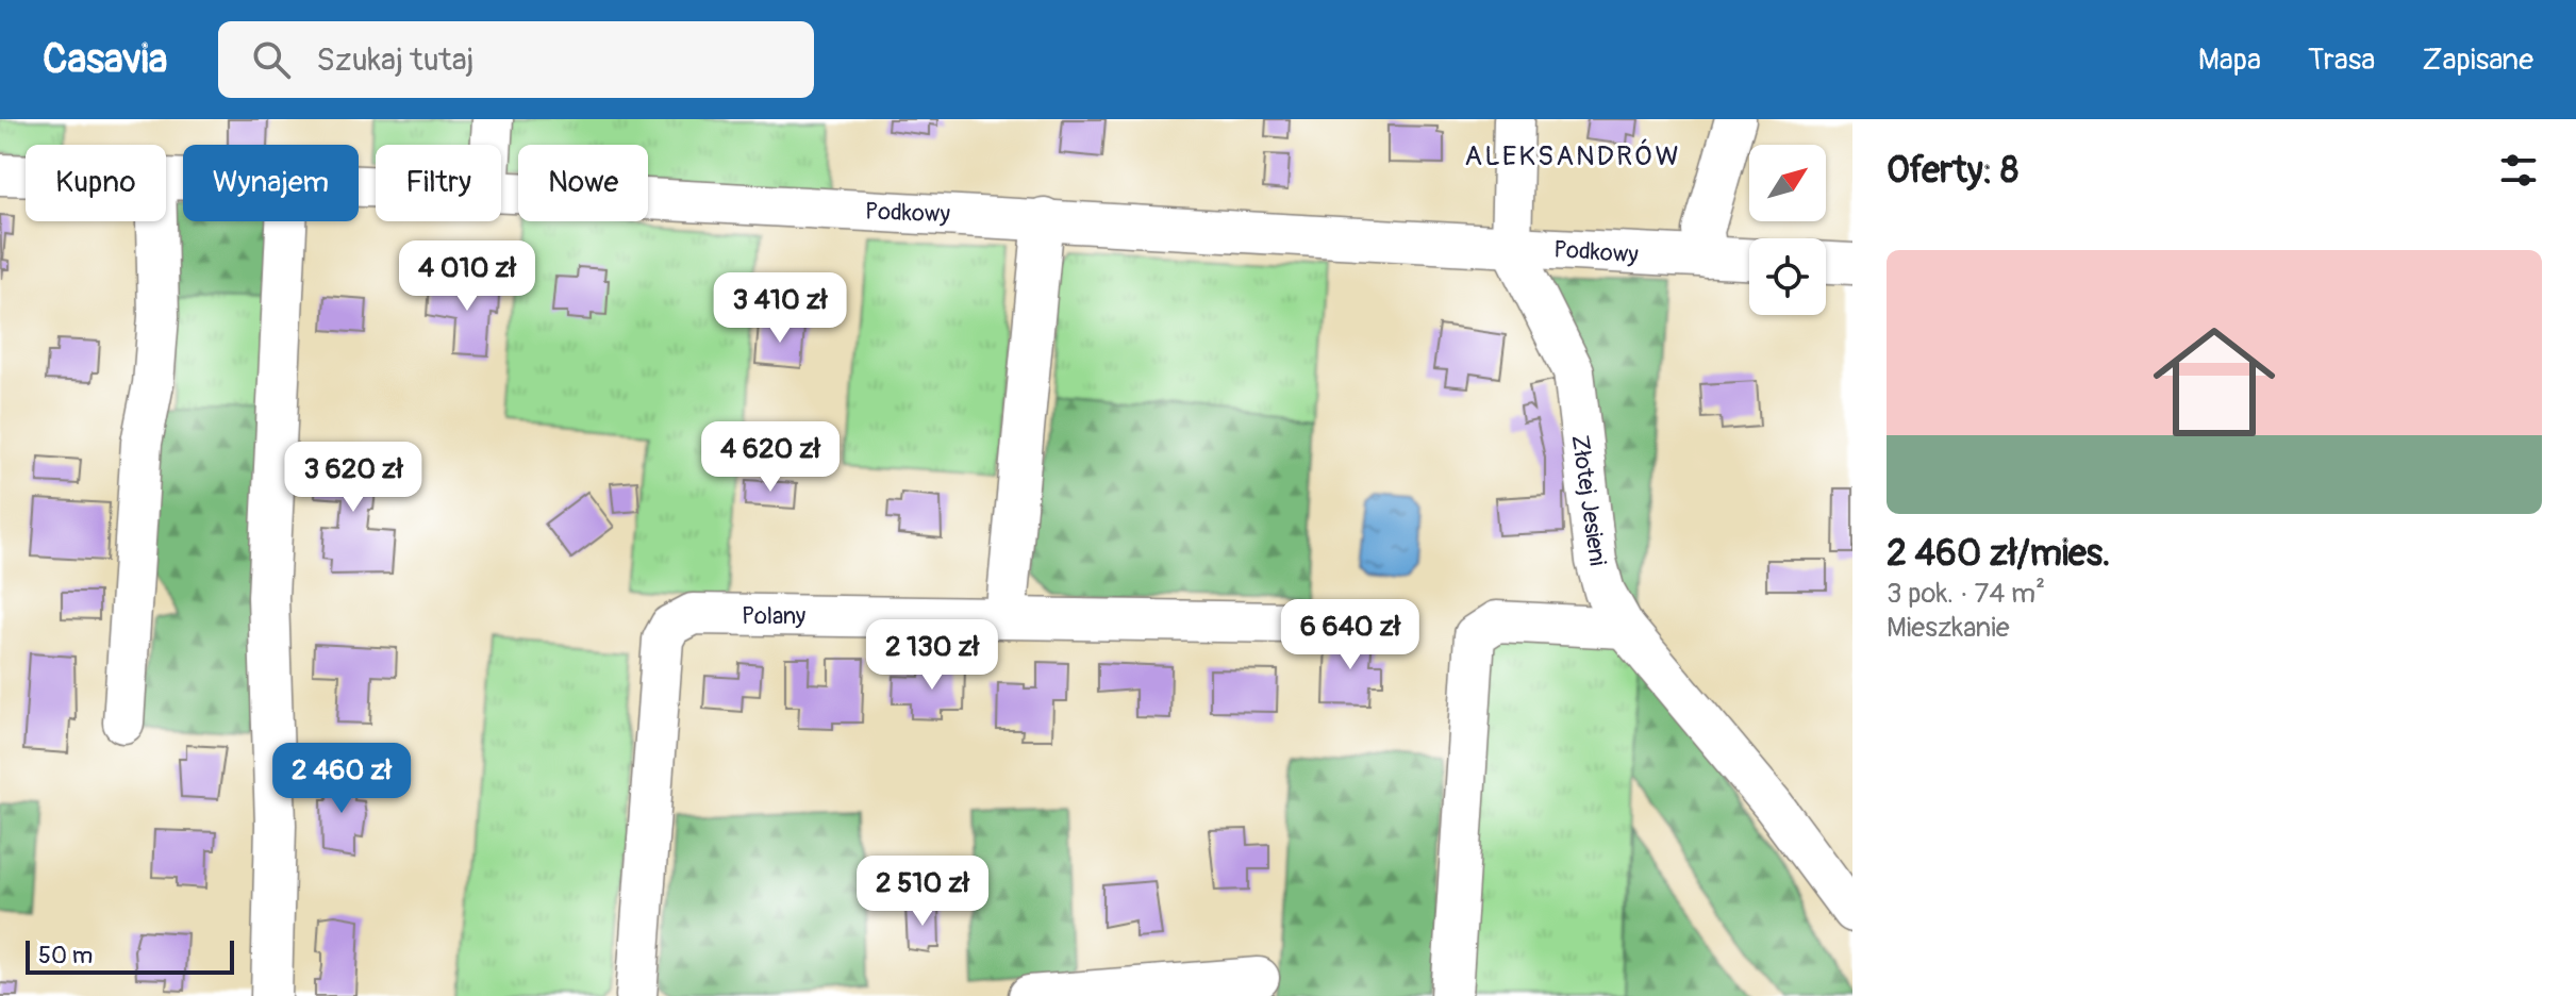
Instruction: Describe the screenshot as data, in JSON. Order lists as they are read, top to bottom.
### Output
{
  "streets": {
    "street": ["Podkowy", "Złotej Jesieni", "Polany"]
  },
  "crossings": [
    ["Podkowy", "Złotej Jesieni"]
  ],
  "districts": ["ALEKSANDRÓW"],
  "scale_bar": "50 m",
  "north": "top right",
  "page": {
    "header": "Casavia",
    "search": "Szukaj tutaj",
    "nav": ["Mapa", "Trasa", "Zapisane"],
    "heading": "Oferty: 8",
    "chip": [
      "Kupno",
      "Wynajem",
      "Filtry",
      "Nowe"
    ],
    "list": [
      {
        "name": "2 460 zł/mies.",
        "note": "3 pok. · 74 m² · Mieszkanie"
      }
    ],
    "price": [
      "4 010 zł",
      "3 410 zł",
      "4 620 zł",
      "3 620 zł",
      "6 640 zł",
      "2 130 zł",
      "2 460 zł",
      "2 510 zł"
    ],
    "scale": "50 m"
  }
}
